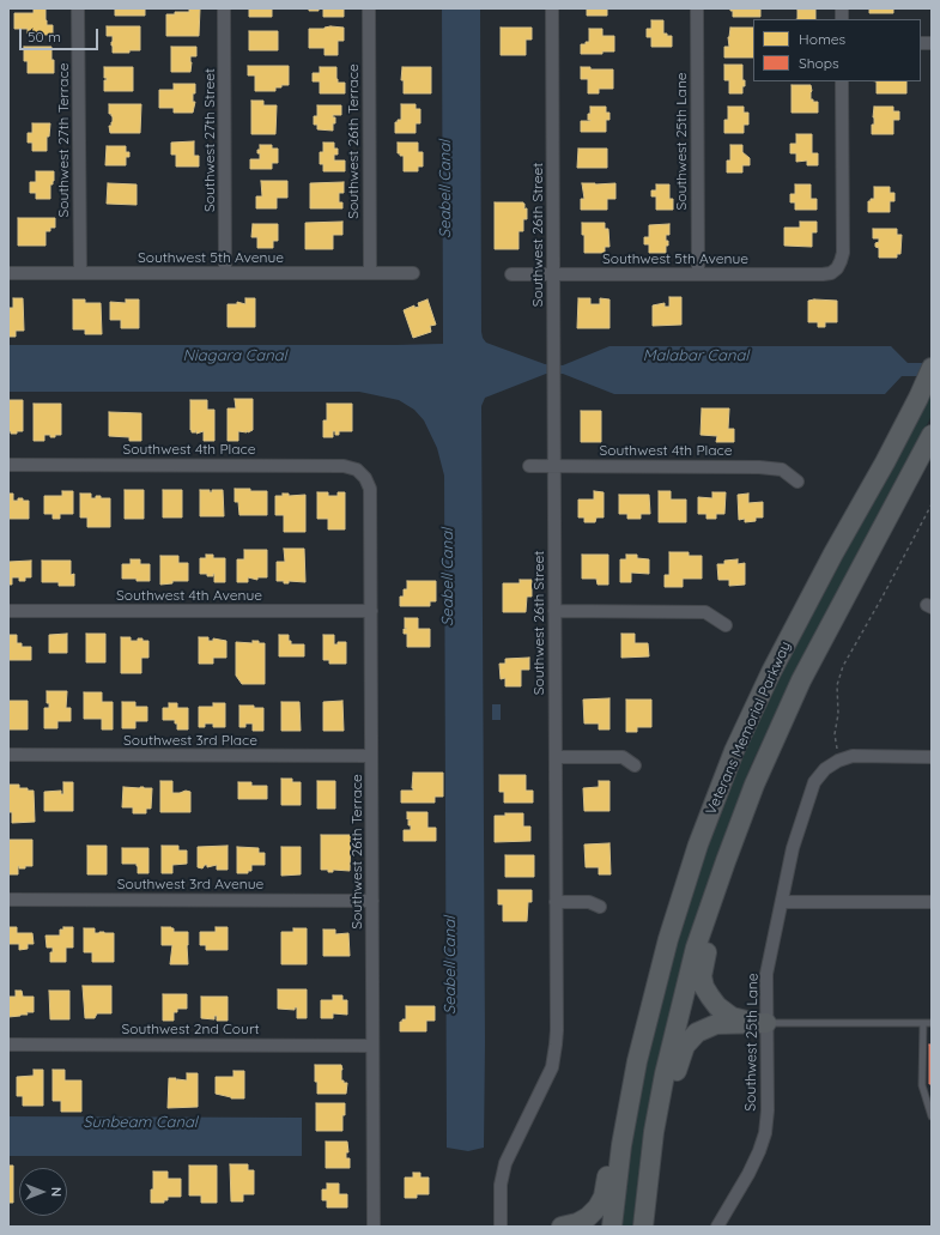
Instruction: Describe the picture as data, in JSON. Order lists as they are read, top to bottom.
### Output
{
  "streets": {
    "highway": ["Veterans Memorial Parkway"],
    "street": [
      "Southwest 27th Terrace",
      "Southwest 27th Street",
      "Southwest 26th Terrace",
      "Southwest 25th Lane",
      "Southwest 26th Street",
      "Southwest 5th Avenue",
      "Southwest 4th Place",
      "Southwest 4th Avenue",
      "Southwest 3rd Place",
      "Southwest 3rd Avenue",
      "Southwest 2nd Court"
    ]
  },
  "crossings": [
    ["Southwest 27th Terrace", "Southwest 5th Avenue"],
    ["Southwest 27th Street", "Southwest 5th Avenue"],
    ["Southwest 26th Terrace", "Southwest 5th Avenue"],
    ["Southwest 26th Terrace", "Southwest 4th Place"],
    ["Southwest 26th Terrace", "Southwest 4th Avenue"],
    ["Southwest 26th Terrace", "Southwest 3rd Place"],
    ["Southwest 26th Terrace", "Southwest 3rd Avenue"],
    ["Southwest 26th Terrace", "Southwest 2nd Court"],
    ["Southwest 25th Lane", "Southwest 5th Avenue"],
    ["Southwest 26th Street", "Southwest 5th Avenue"],
    ["Southwest 26th Street", "Southwest 4th Place"]
  ],
  "water": [
    "Seabell Canal",
    "Niagara Canal",
    "Malabar Canal",
    "Sunbeam Canal"
  ],
  "legend": ["Homes", "Shops"],
  "scale_bar": "50 m",
  "north": "right"
}
